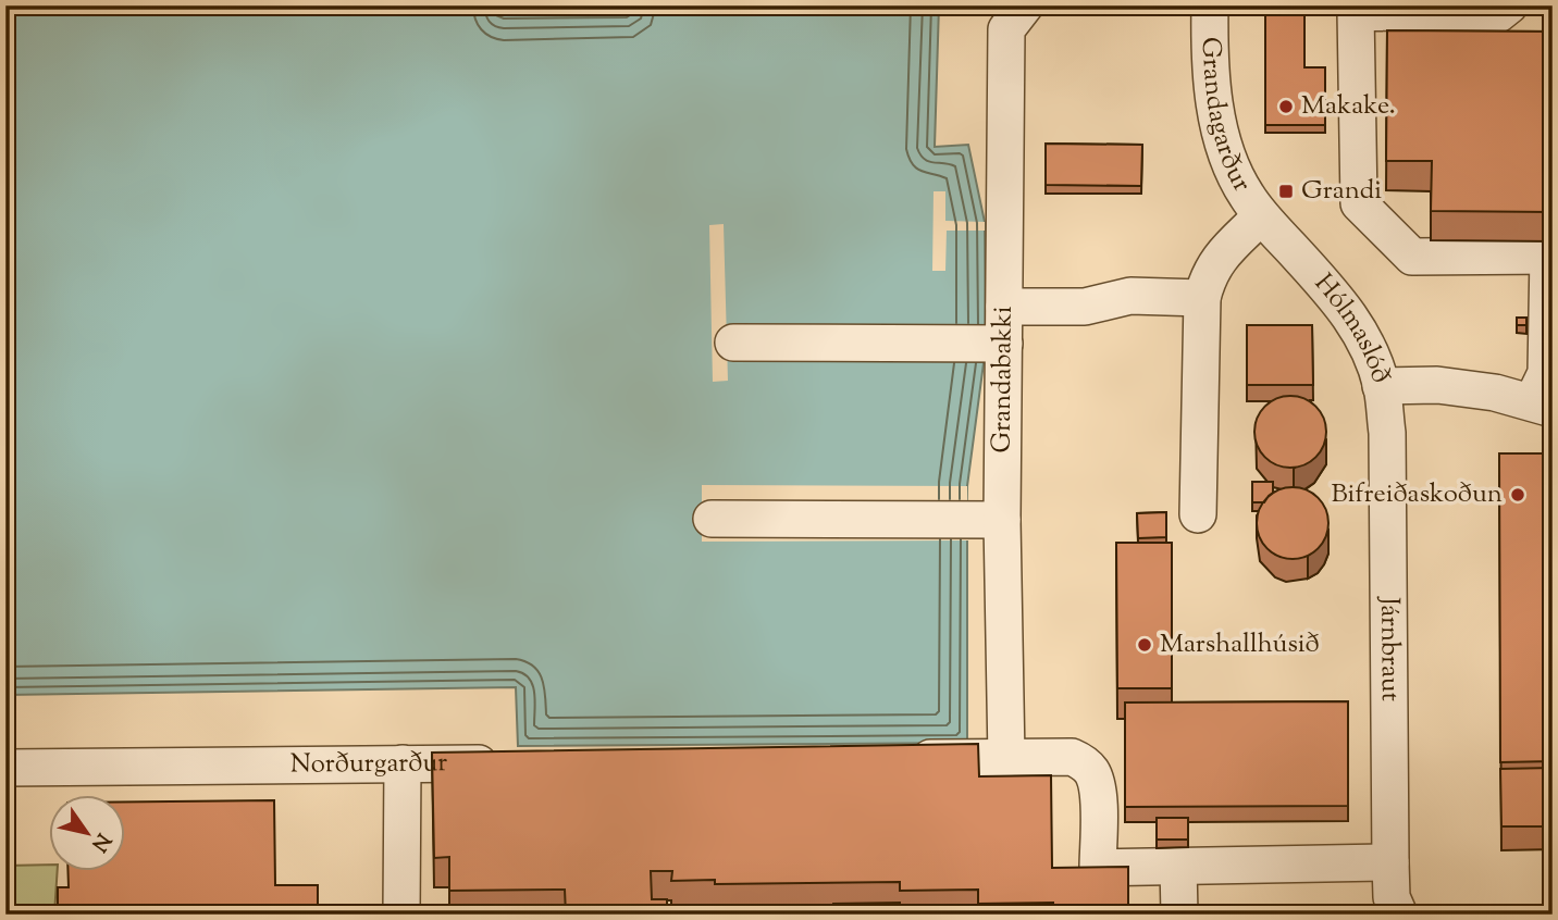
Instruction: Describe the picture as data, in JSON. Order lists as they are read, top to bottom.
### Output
{
  "streets": {
    "street": [
      "Grandagarður",
      "Hólmaslóð",
      "Grandabakki",
      "Járnbraut",
      "Norðurgarður"
    ]
  },
  "crossings": [
    ["Grandagarður", "Hólmaslóð"],
    ["Hólmaslóð", "Járnbraut"]
  ],
  "places": {
    "other": ["Makake.", "Bifreiðaskoðun", "Marshallhúsið"],
    "transit": ["Grandi"]
  },
  "north": "bottom right"
}
